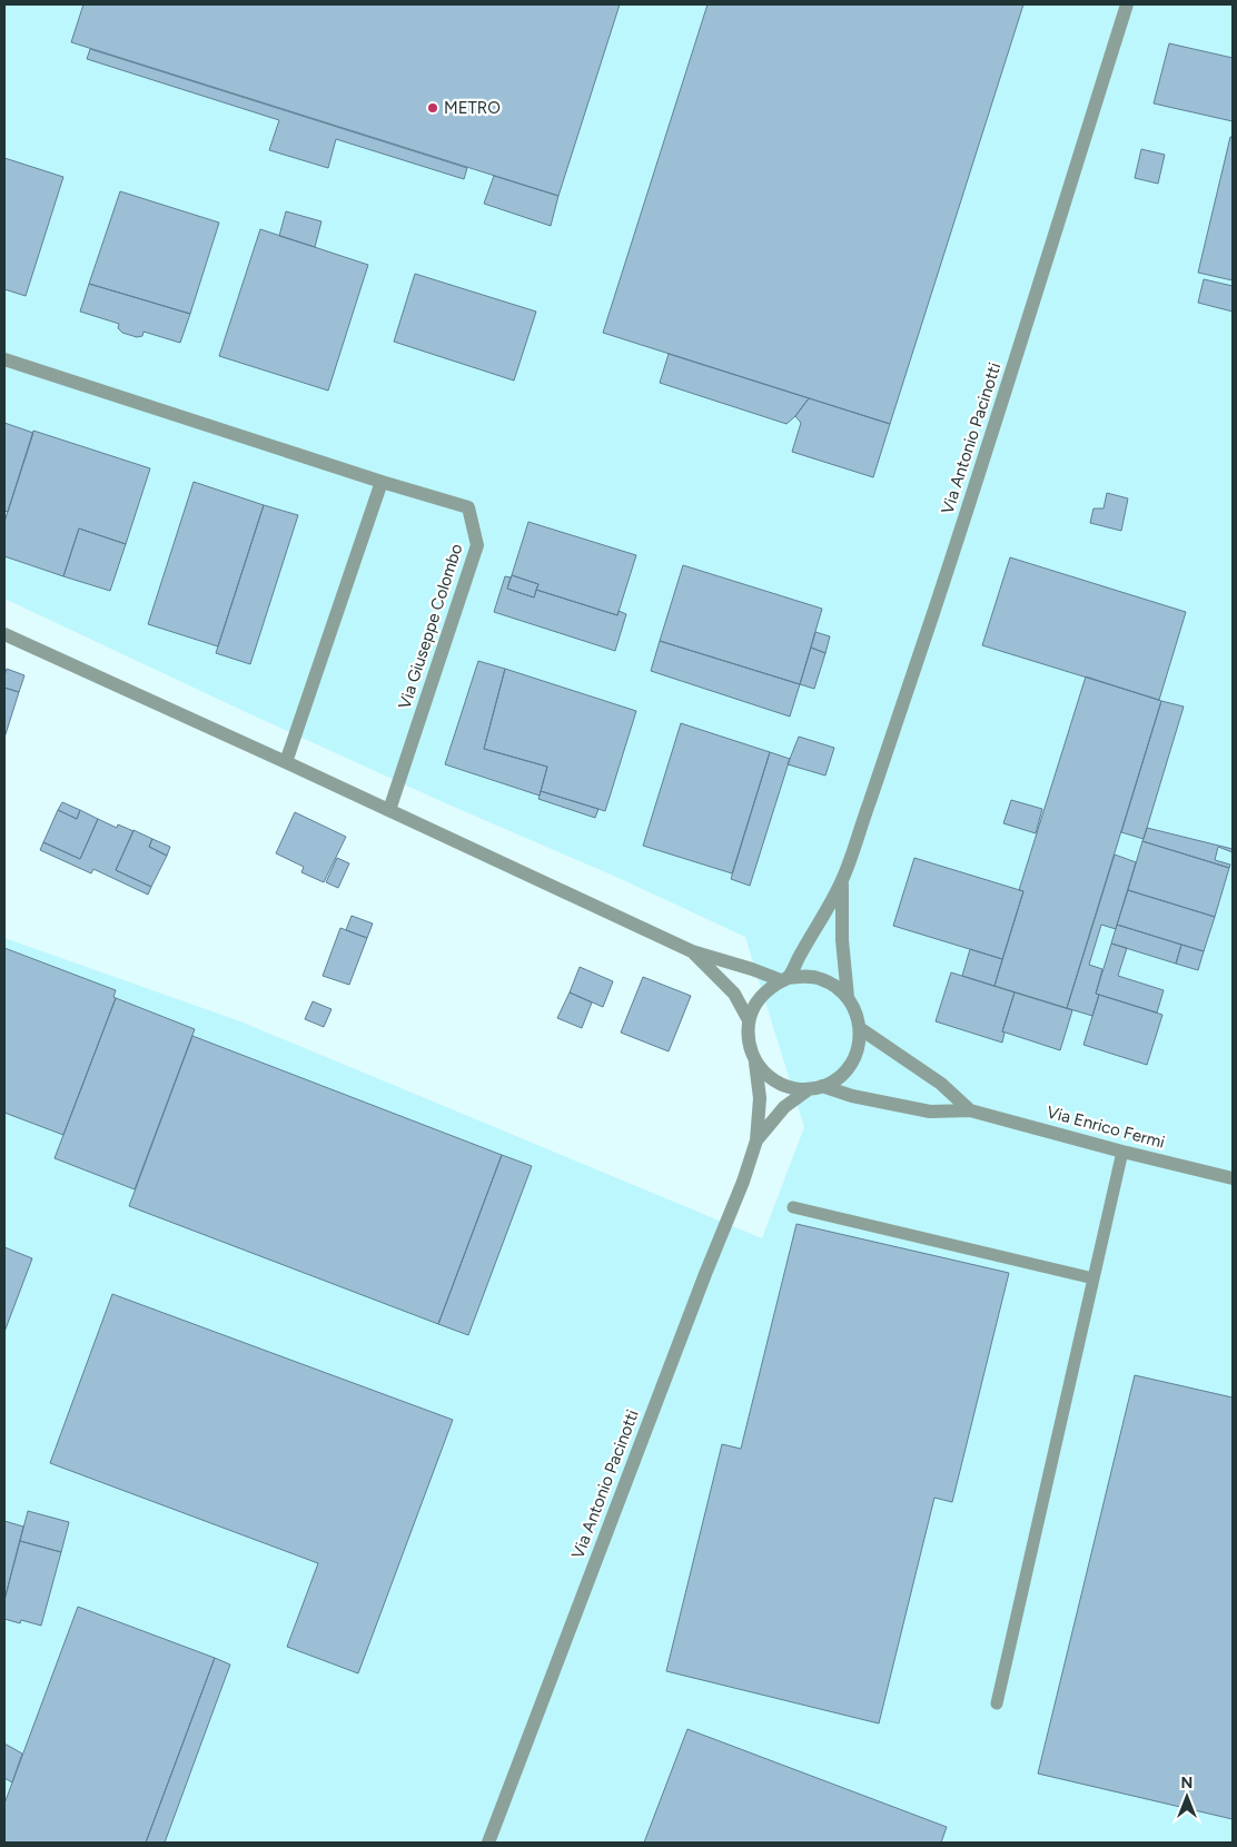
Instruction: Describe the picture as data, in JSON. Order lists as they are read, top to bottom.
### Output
{
  "streets": {
    "street": ["Via Antonio Pacinotti", "Via Giuseppe Colombo", "Via Enrico Fermi"]
  },
  "places": ["METRO"],
  "north": "top"
}
